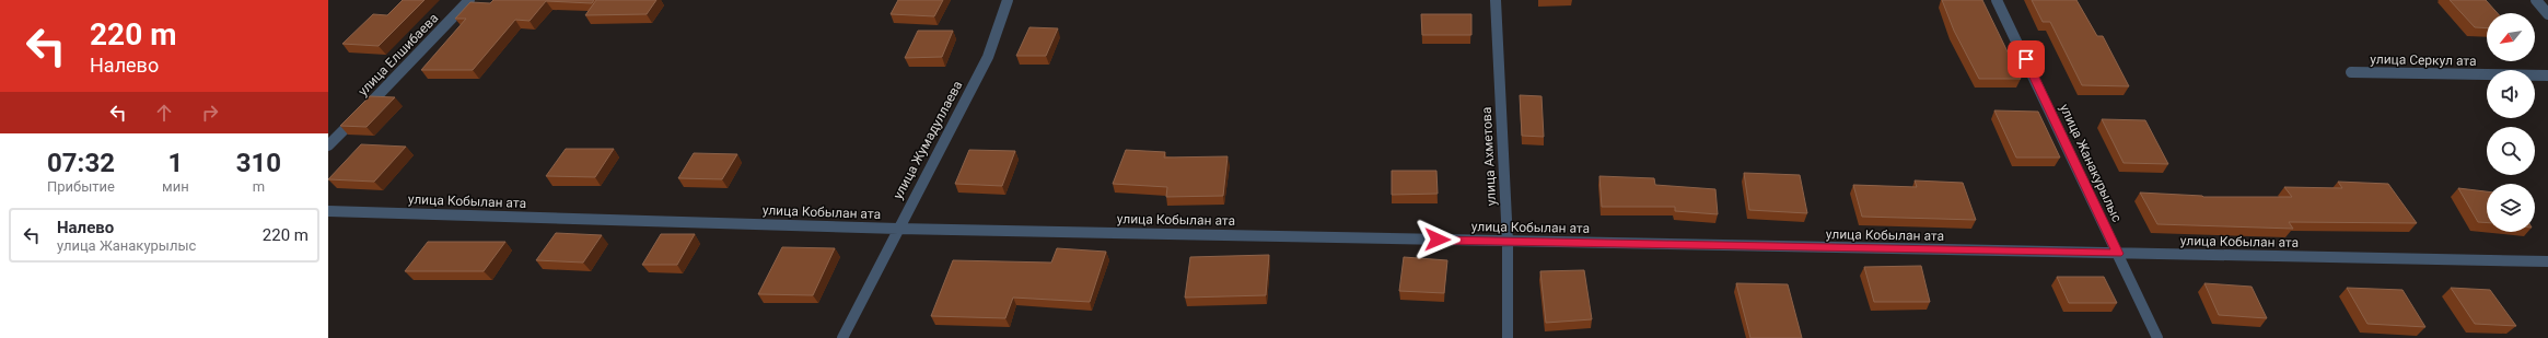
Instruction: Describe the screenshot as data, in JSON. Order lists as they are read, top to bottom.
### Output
{
  "streets": {
    "street": [
      "улица Елшибаева",
      "улица Серкул ата",
      "улица Жумадуллаева",
      "улица Ахметова",
      "улица Жанакурылыс",
      "улица Кобылан ата"
    ]
  },
  "crossings": [
    ["улица Жумадуллаева", "улица Кобылан ата"],
    ["улица Ахметова", "улица Кобылан ата"],
    ["улица Жанакурылыс", "улица Кобылан ата"]
  ],
  "north": "bottom left",
  "page": {
    "turn": ["220 m", "Налево"],
    "eta": [
      "07:32",
      "Прибытие",
      "1",
      "мин",
      "310",
      "m"
    ],
    "list": [
      {
        "name": "Налево",
        "note": "улица Жанакурылыс",
        "value": "220 m"
      }
    ]
  }
}
